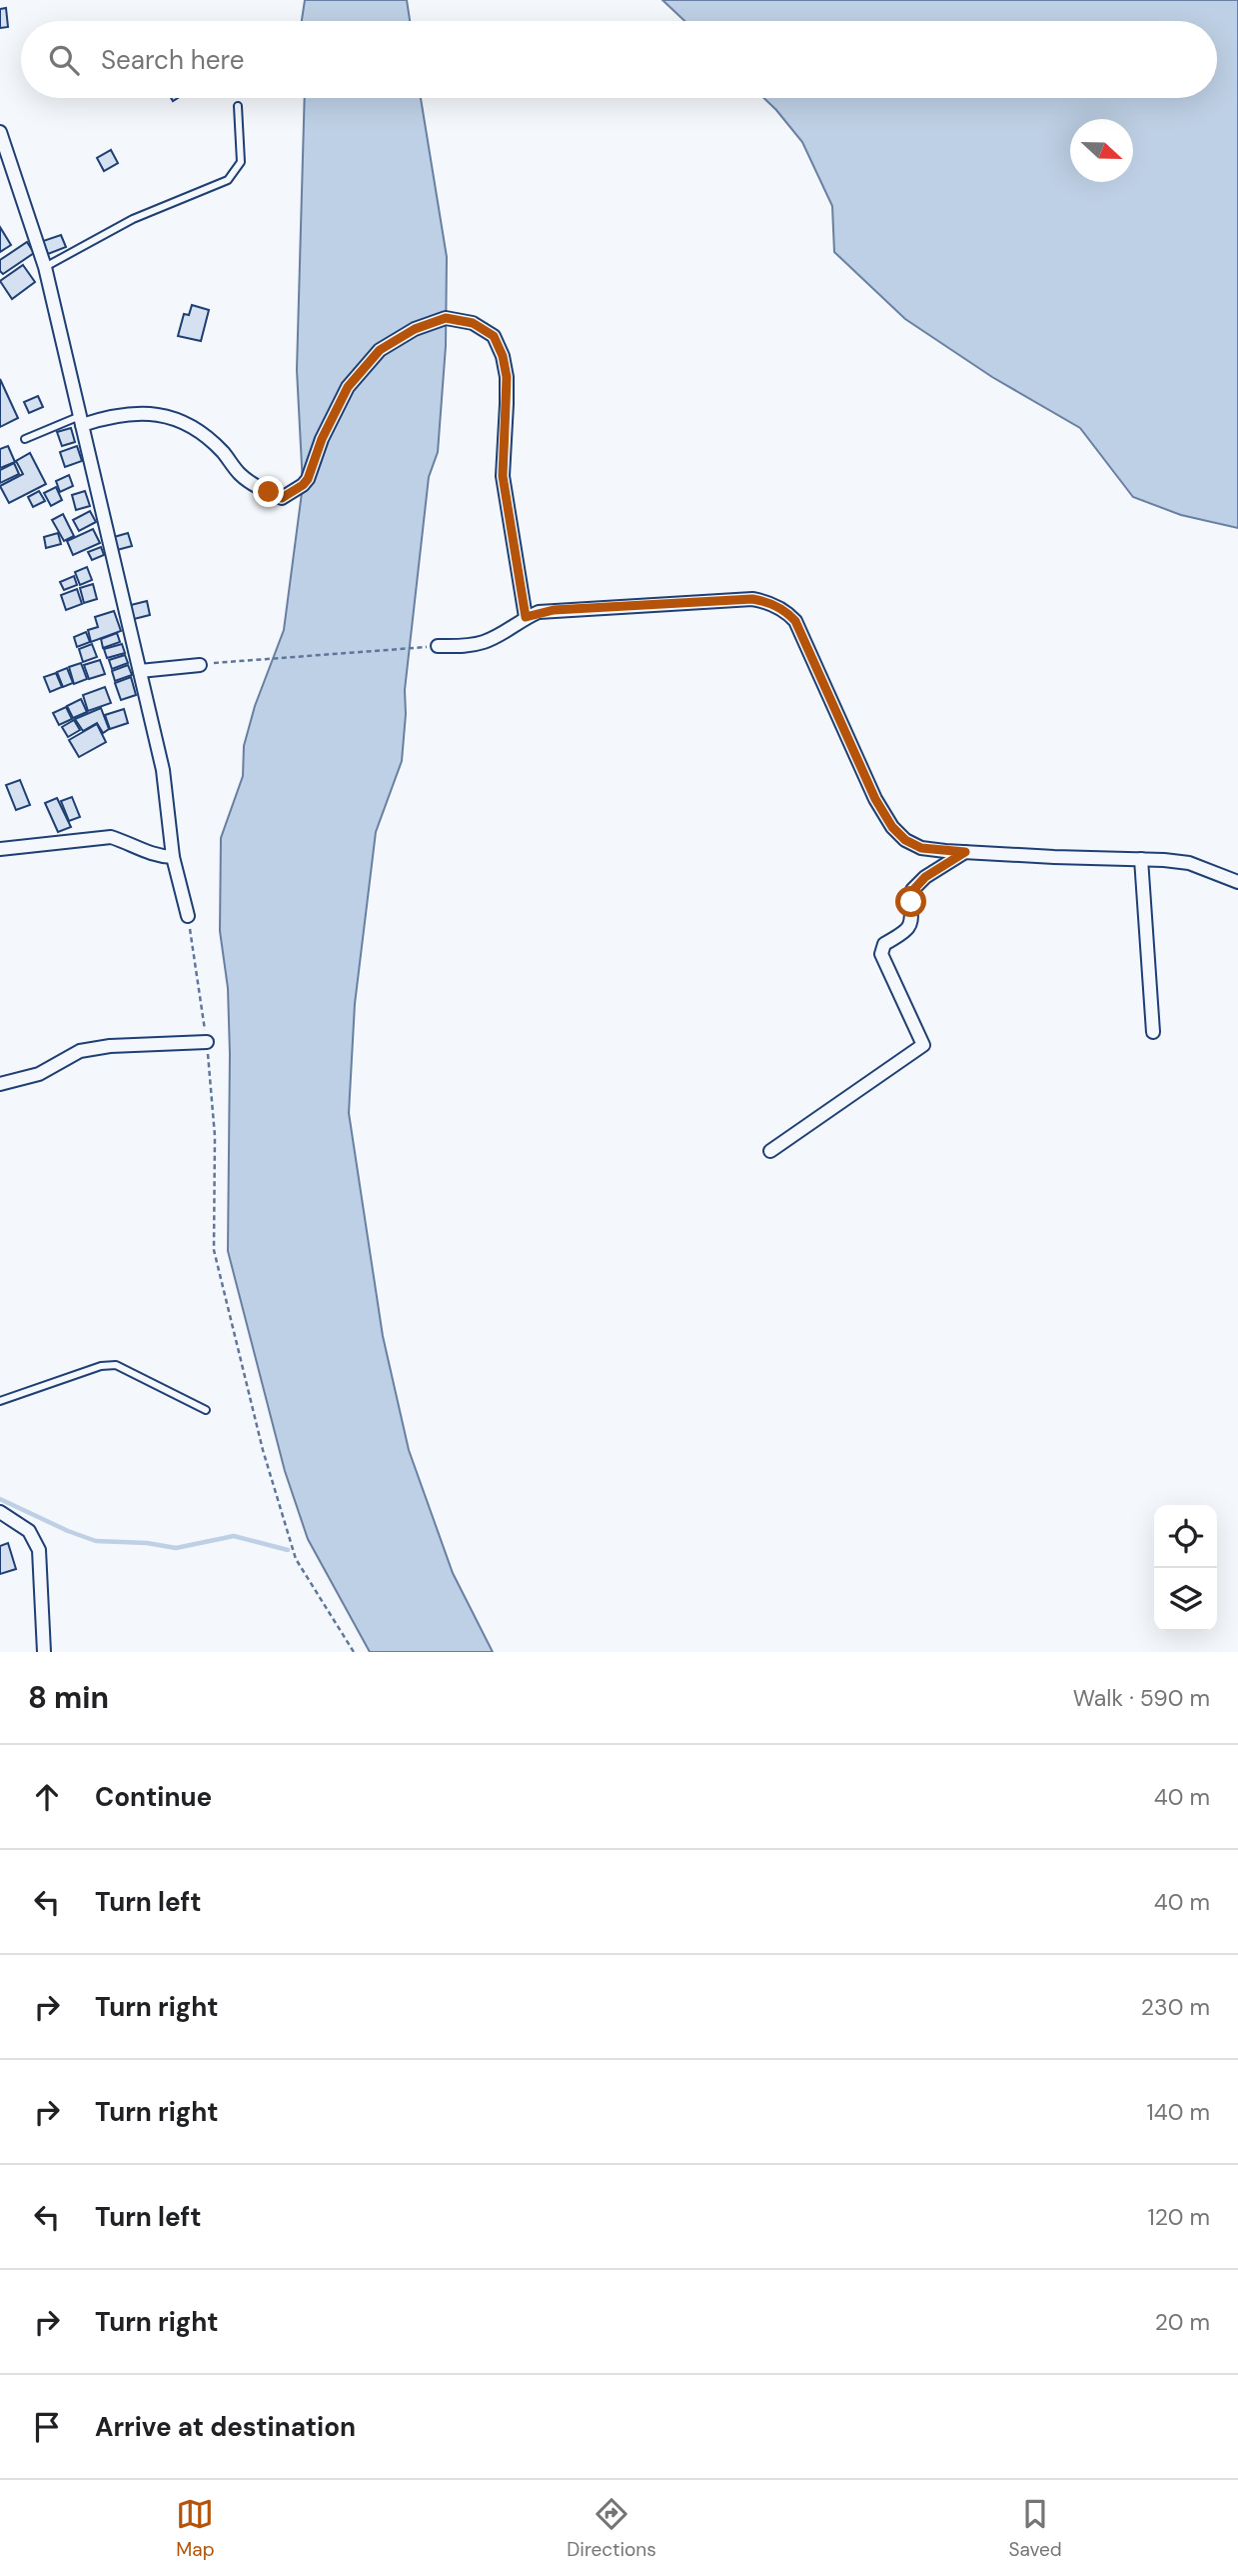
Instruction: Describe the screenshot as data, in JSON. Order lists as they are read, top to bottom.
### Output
{
  "north": "right",
  "page": {
    "search": "Search here",
    "heading": ["8 min", "Walk · 590 m"],
    "list": [
      ["Continue", "40 m"],
      ["Turn left", "40 m"],
      ["Turn right", "230 m"],
      ["Turn right", "140 m"],
      ["Turn left", "120 m"],
      ["Turn right", "20 m"],
      "Arrive at destination"
    ],
    "nav": ["Map", "Directions", "Saved"]
  }
}
